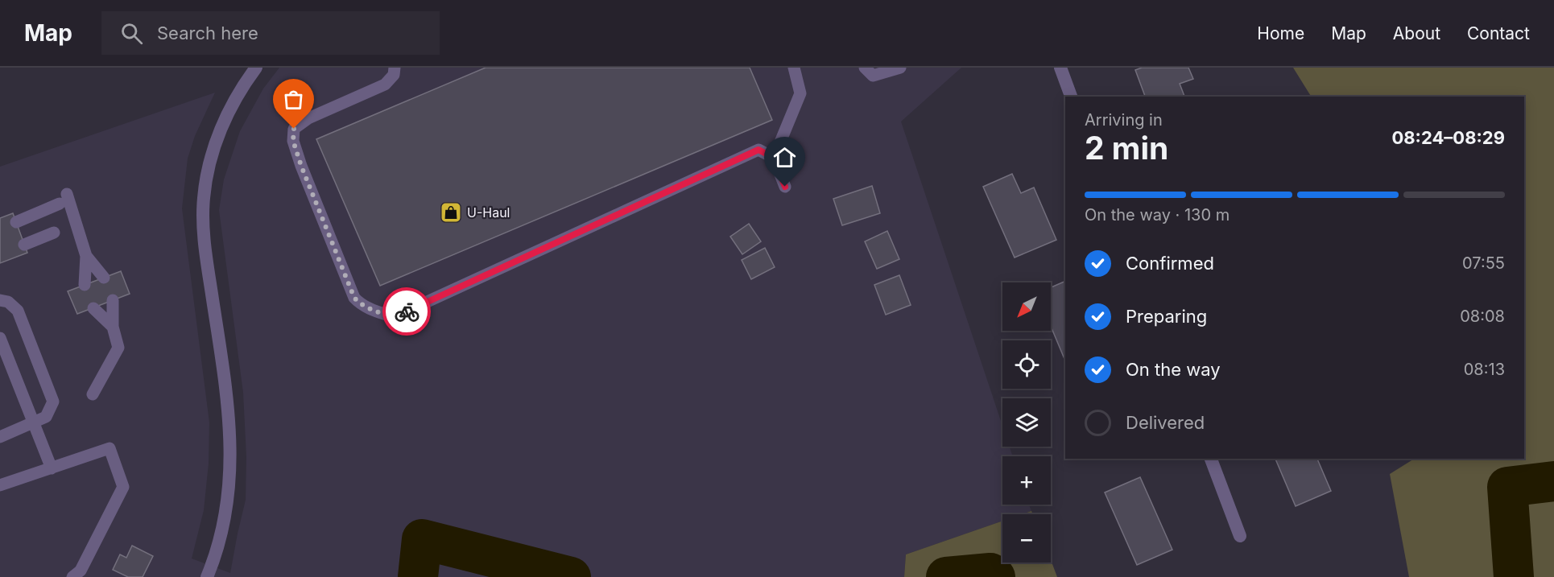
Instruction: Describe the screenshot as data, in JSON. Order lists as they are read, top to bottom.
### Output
{
  "places": {
    "shop": ["U-Haul"]
  },
  "north": "bottom left",
  "page": {
    "header": "Map",
    "search": "Search here",
    "nav": [
      "Home",
      "Map",
      "About",
      "Contact"
    ],
    "heading": ["2 min", "Arriving in", "08:24–08:29"],
    "bar": "On the way · 130 m",
    "list": [
      ["Confirmed", "07:55"],
      ["Preparing", "08:08"],
      ["On the way", "08:13"],
      "Delivered"
    ],
    "map_buttons": ["+", "−"]
  }
}
